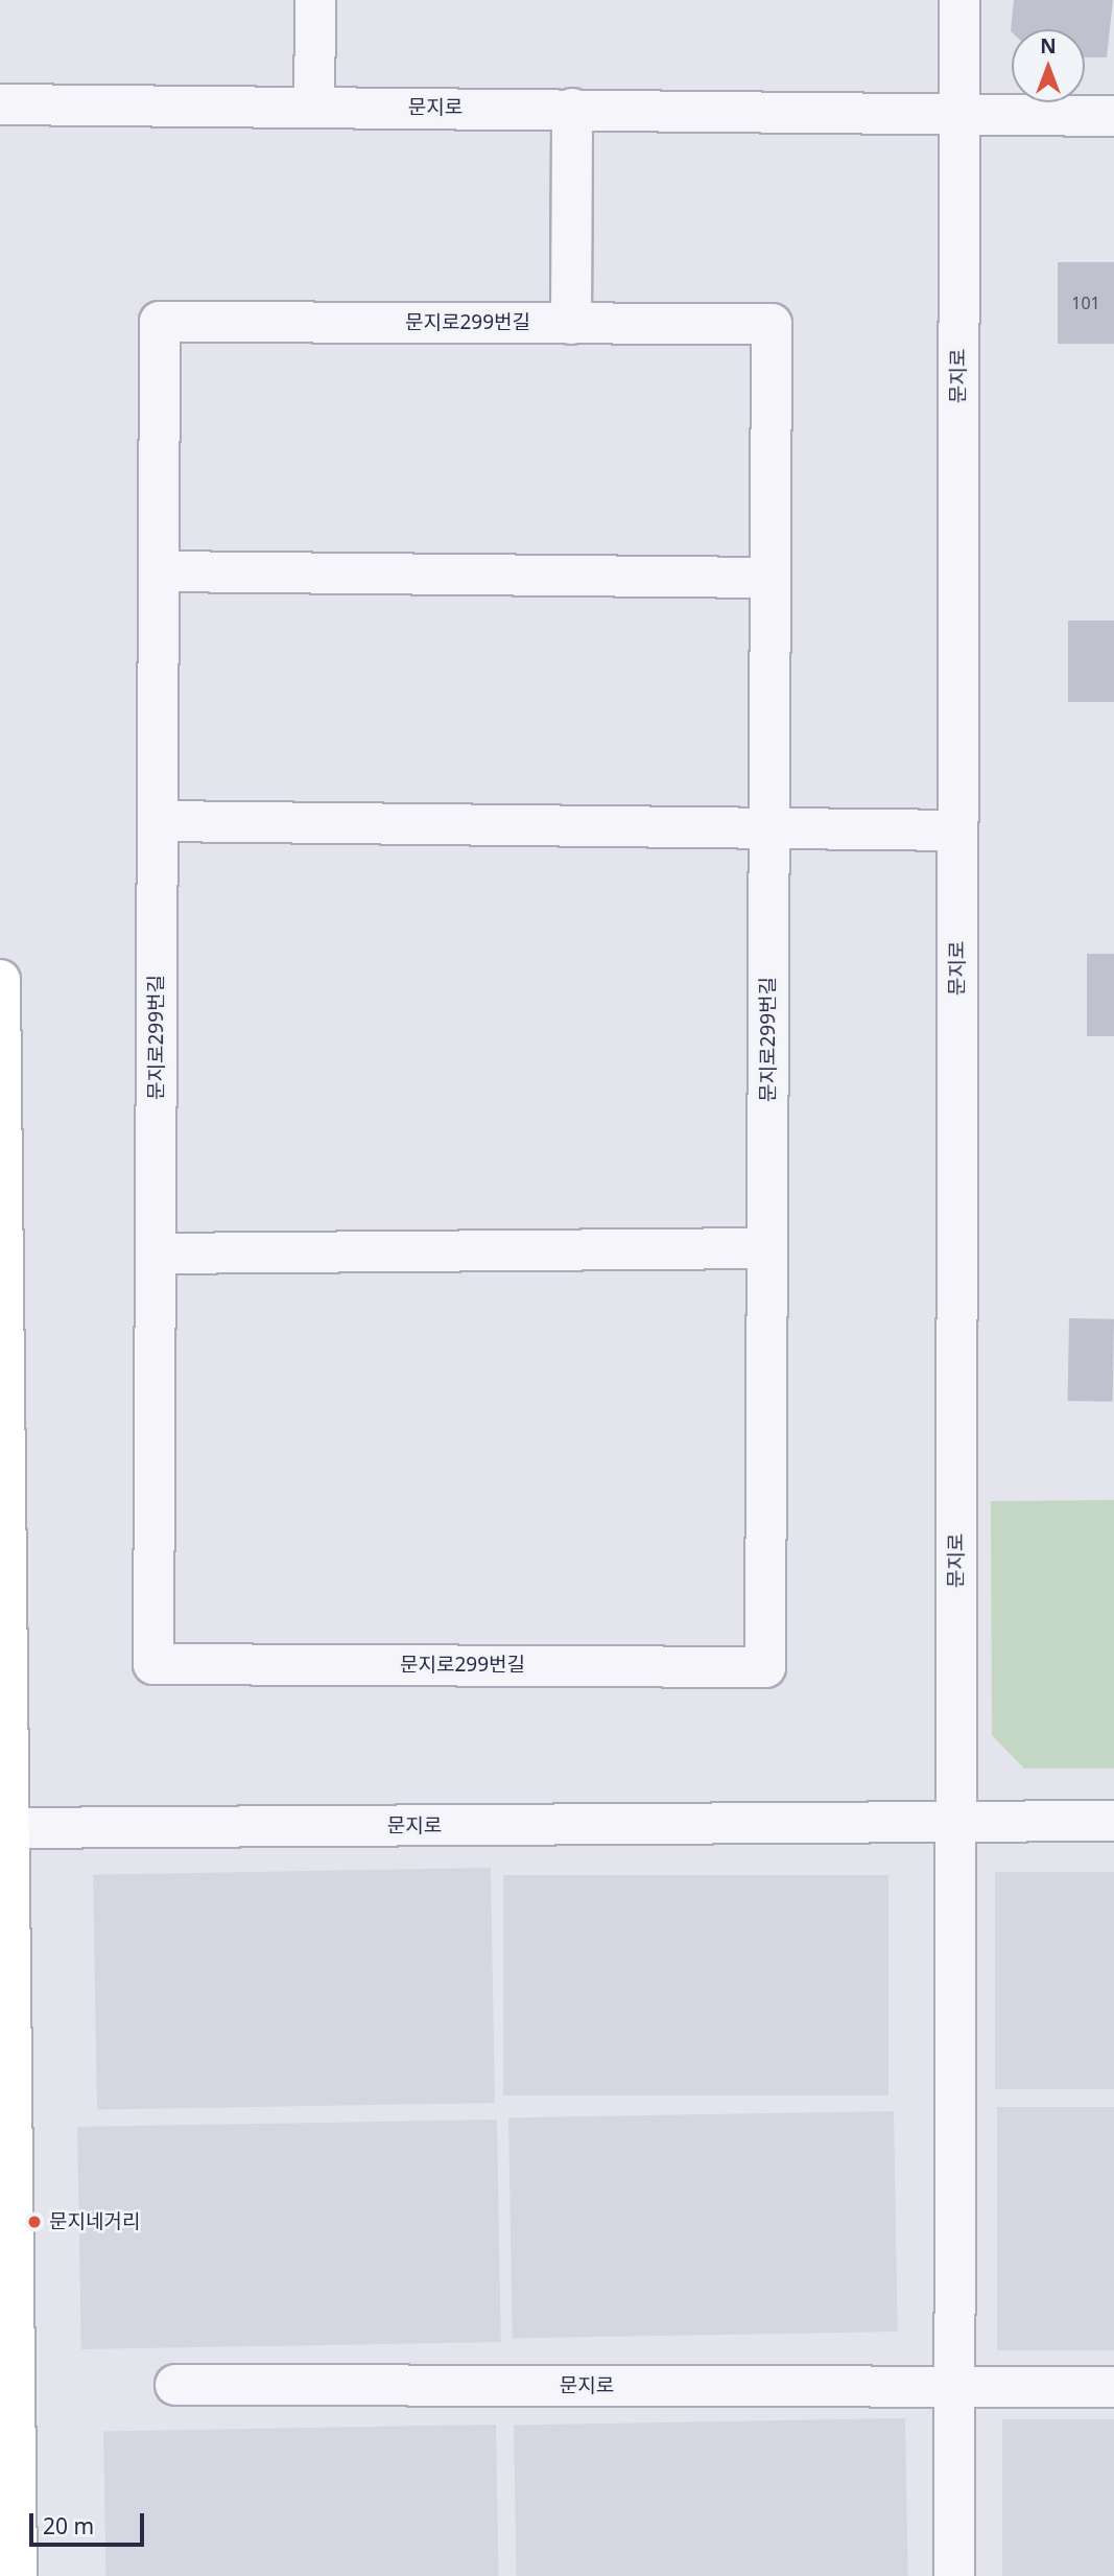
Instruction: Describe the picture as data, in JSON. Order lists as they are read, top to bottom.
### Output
{
  "streets": {
    "street": ["문지로", "문지로299번길"]
  },
  "places": ["문지네거리"],
  "house_numbers": ["101"],
  "scale_bar": "20 m",
  "north": "top"
}
